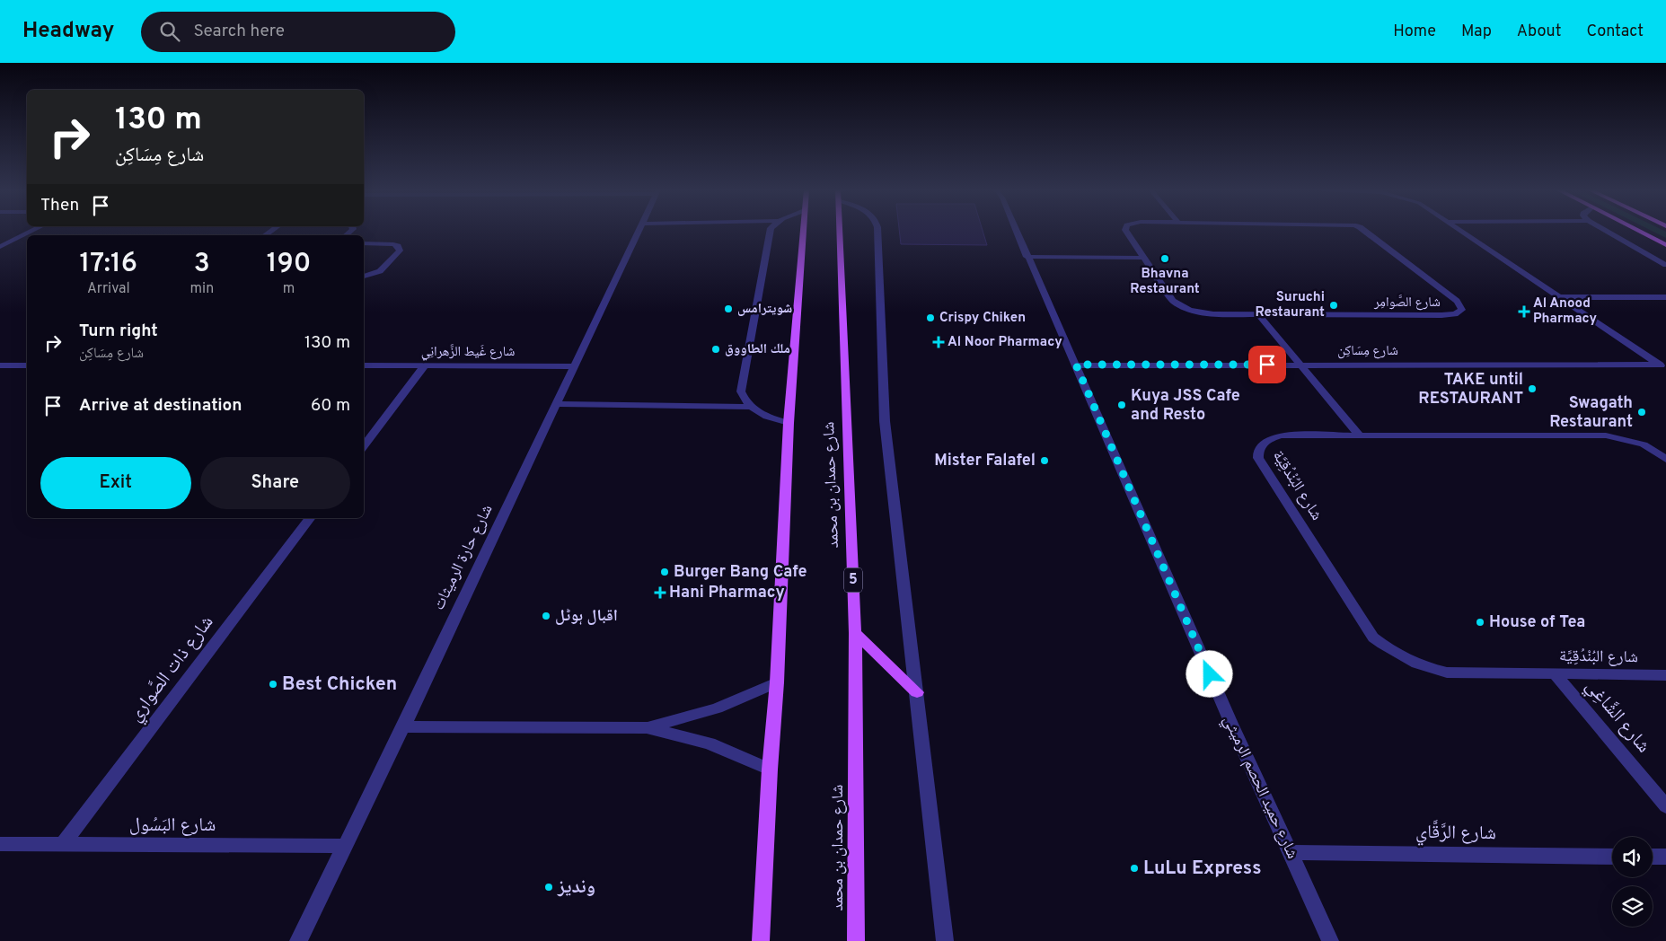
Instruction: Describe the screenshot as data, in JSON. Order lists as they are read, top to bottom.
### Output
{
  "streets": {
    "main road": ["شارع حمدان بن محمد", "5"],
    "street": [
      "شارع الصَّوامِر",
      "شارع مِسَاكِن",
      "شارع غَيط الزَّهرانِي",
      "شارع البُنْدُقِيَّة",
      "شارع حارة الرميثات",
      "شارع ذات الصَّواري",
      "شارع الشَّاغِي",
      "شارع حميد الحصم الرميثي",
      "شارع البَسُول",
      "شارع الرَّقَّاي"
    ]
  },
  "crossings": [
    ["شارع مِسَاكِن", "شارع حميد الحصم الرميثي"],
    ["شارع غَيط الزَّهرانِي", "شارع حارة الرميثات"],
    ["شارع البُنْدُقِيَّة", "شارع الشَّاغِي"],
    ["شارع حارة الرميثات", "شارع البَسُول"],
    ["شارع ذات الصَّواري", "شارع البَسُول"],
    ["شارع حميد الحصم الرميثي", "شارع الرَّقَّاي"]
  ],
  "places": {
    "other": [
      "Bhavna Restaurant",
      "Suruchi Restaurant",
      "شويترامس",
      "Crispy Chiken",
      "ملك الطاووق",
      "TAKE until RESTAURANT",
      "Kuya JSS Cafe and Resto",
      "Swagath Restaurant",
      "Mister Falafel",
      "Burger Bang Cafe",
      "اقبال ہوٹل",
      "House of Tea",
      "Best Chicken",
      "LuLu Express",
      "ونديز"
    ],
    "health": ["Al Anood Pharmacy", "Al Noor Pharmacy", "Hani Pharmacy"]
  },
  "page": {
    "header": "Headway",
    "search": "Search here",
    "nav": [
      "Home",
      "Map",
      "About",
      "Contact"
    ],
    "turn": ["130 m", "شارع مِسَاكِن"],
    "then": "Then",
    "eta": [
      "17:16",
      "Arrival",
      "3",
      "min",
      "190",
      "m"
    ],
    "list": [
      {
        "name": "Turn right",
        "note": "شارع مِسَاكِن",
        "value": "130 m"
      },
      {
        "name": "Arrive at destination",
        "value": "60 m"
      }
    ],
    "buttons": ["Exit", "Share"]
  }
}
